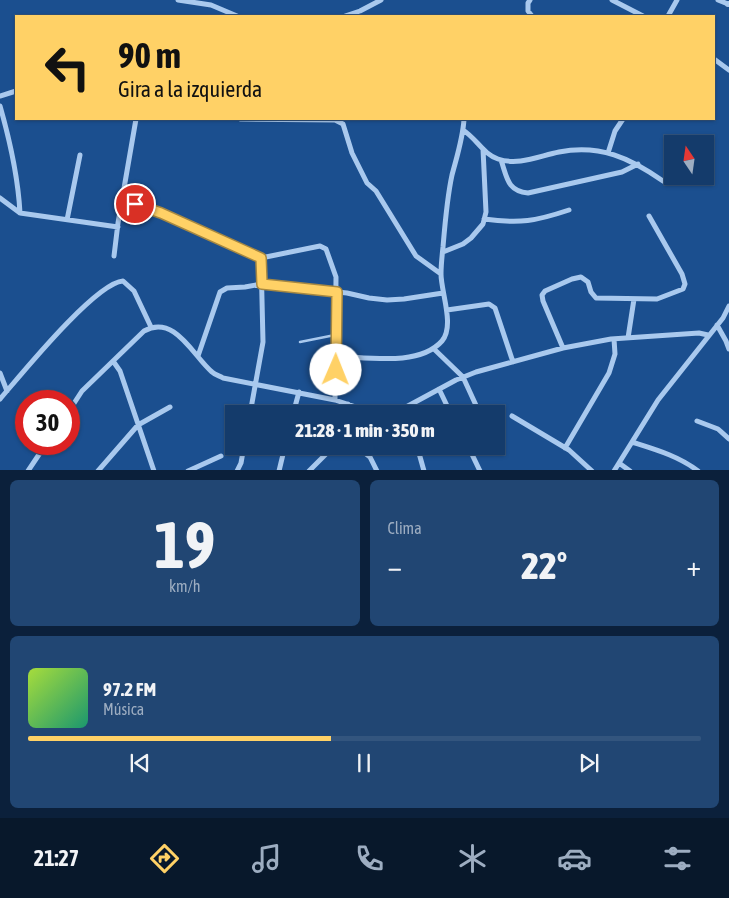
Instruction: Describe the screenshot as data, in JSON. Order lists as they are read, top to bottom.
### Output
{
  "north": "top",
  "page": {
    "turn": ["90 m", "Gira a la izquierda"],
    "limit": "30",
    "trip": "21:28 · 1 min · 350 m",
    "tile": [
      ["19", "km/h"],
      "Clima"
    ],
    "heat": ["−", "22°", "+"],
    "song": ["97.2 FM", "Música"],
    "tabs": "21:27"
  }
}
